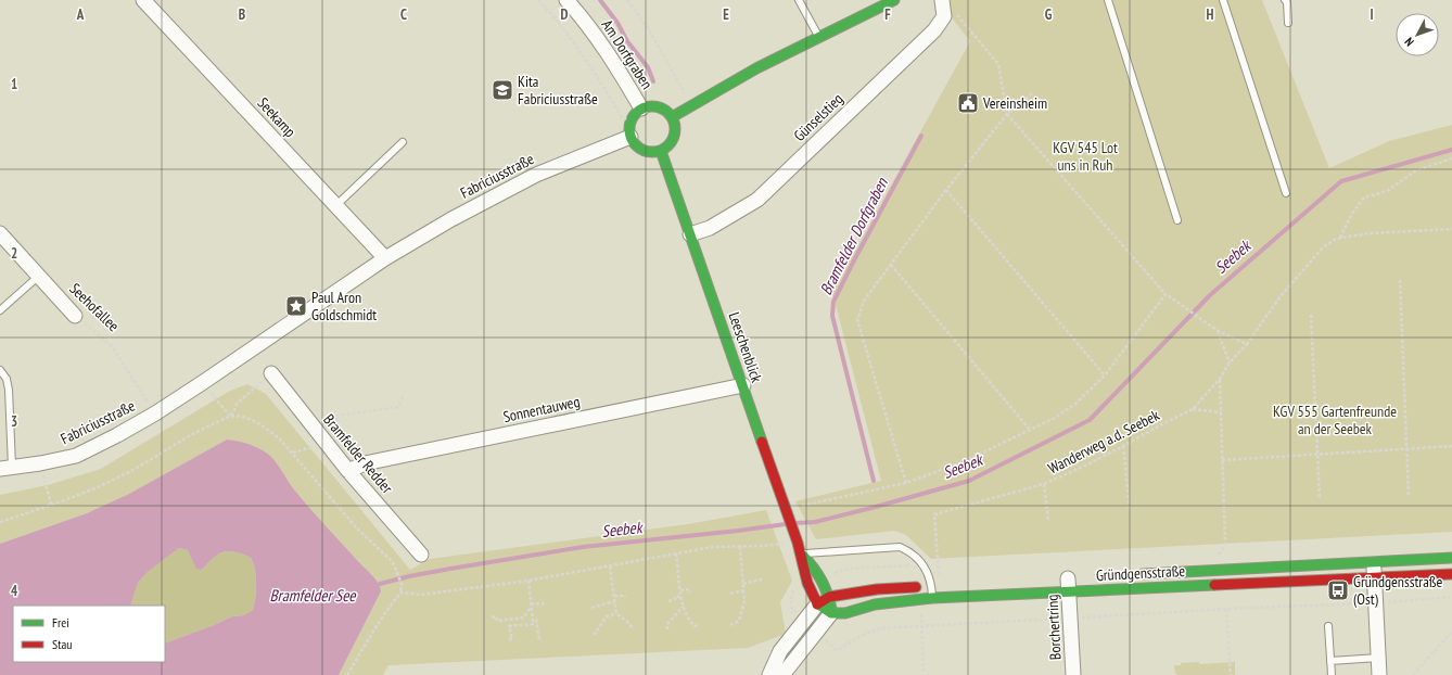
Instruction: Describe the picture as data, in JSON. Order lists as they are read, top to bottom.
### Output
{
  "streets": {
    "street": [
      "Am Dorfgraben",
      "Seekamp",
      "Günselstieg",
      "Fabriciusstraße",
      "Seehofallee",
      "Leeschenblick",
      "Sonnentauweg",
      "Bramfelder Redder",
      "Gründgensstraße",
      "Borchertring"
    ],
    "path": ["Wanderweg a.d. Seebek"]
  },
  "crossings": [
    ["Am Dorfgraben", "Fabriciusstraße"],
    ["Am Dorfgraben", "Leeschenblick"],
    ["Seekamp", "Fabriciusstraße"],
    ["Günselstieg", "Leeschenblick"],
    ["Fabriciusstraße", "Seehofallee"],
    ["Fabriciusstraße", "Leeschenblick"],
    ["Leeschenblick", "Sonnentauweg"],
    ["Sonnentauweg", "Bramfelder Redder"],
    ["Gründgensstraße", "Borchertring"]
  ],
  "water": ["Bramfelder Dorfgraben", "Seebek", "Bramfelder See"],
  "parks": ["KGV 545 Lot uns in Ruh", "KGV 555 Gartenfreunde an der Seebek"],
  "places": {
    "school or university": ["Kita Fabriciusstraße"],
    "public building": ["Vereinsheim"],
    "place": ["Paul Aron Goldschmidt"],
    "bus stop": ["Gründgensstraße (Ost)"]
  },
  "legend": ["Frei", "Stau"],
  "north": "bottom left",
  "grid": {
    "columns": [
      "A",
      "B",
      "C",
      "D",
      "E",
      "F",
      "G",
      "H",
      "I"
    ],
    "rows": [
      "1",
      "2",
      "3",
      "4"
    ]
  }
}
